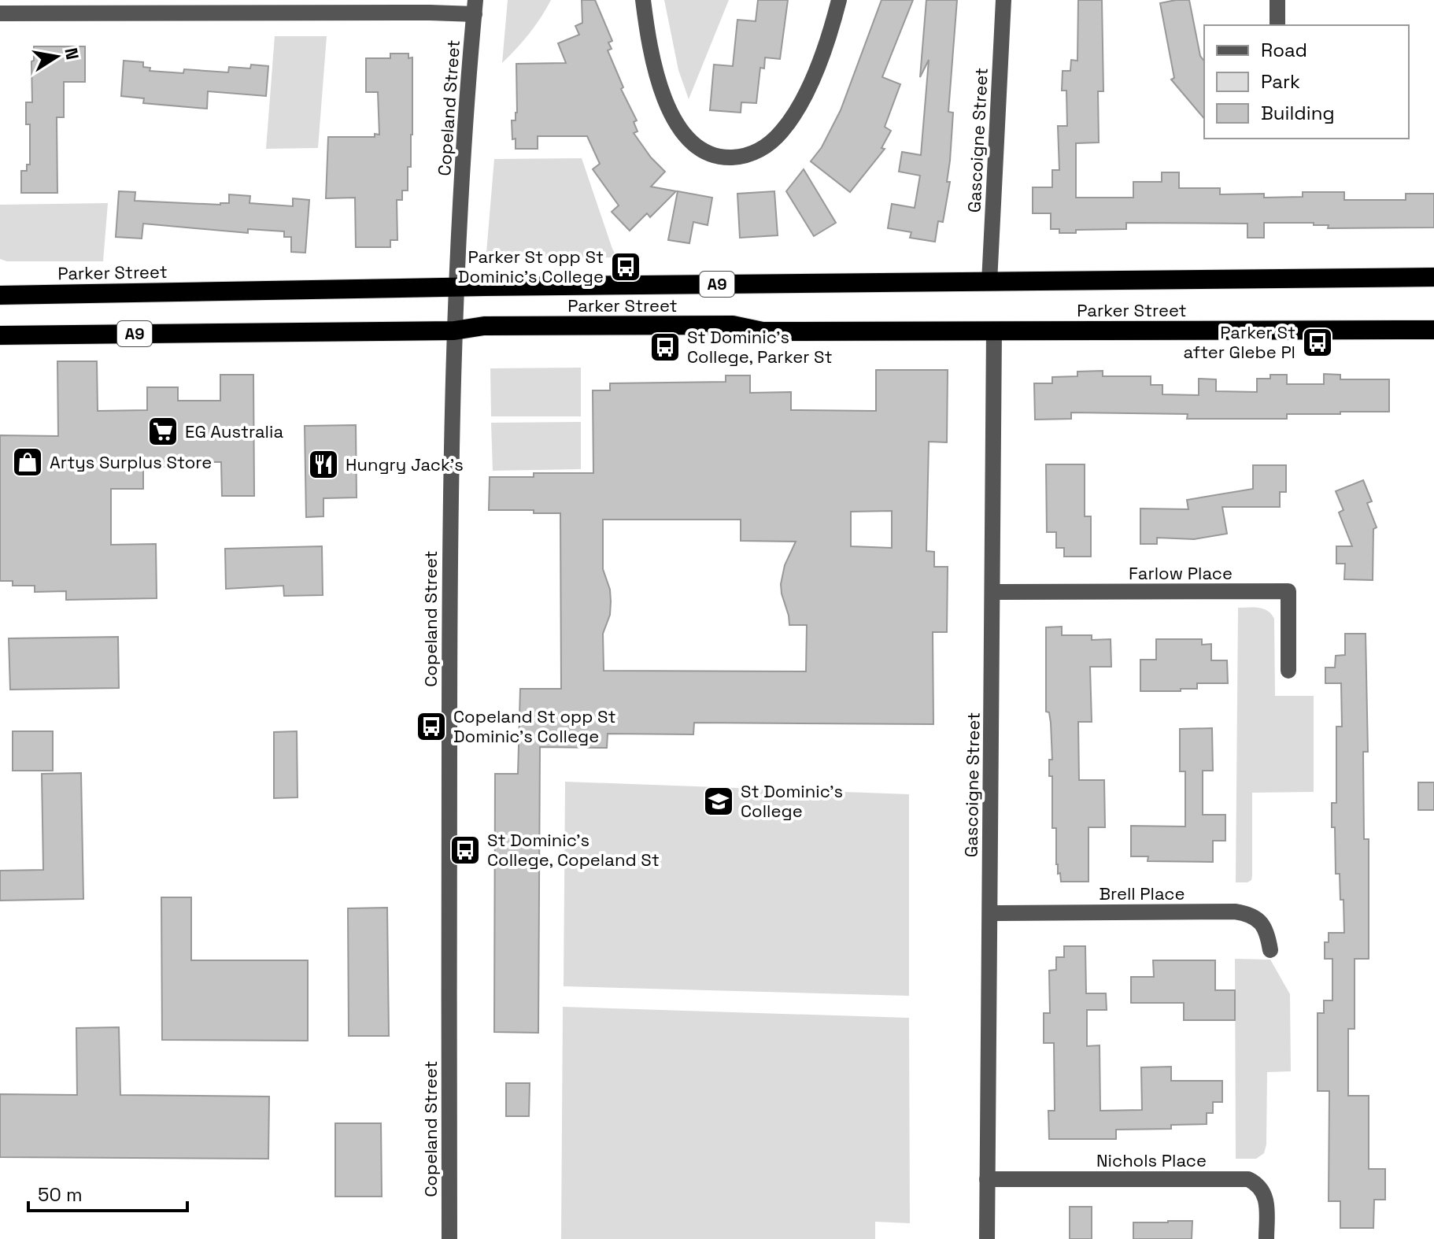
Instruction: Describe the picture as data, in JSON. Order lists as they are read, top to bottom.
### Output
{
  "streets": {
    "highway": ["Parker Street", "A9"],
    "street": [
      "Copeland Street",
      "Gascoigne Street",
      "Farlow Place",
      "Brell Place",
      "Nichols Place"
    ]
  },
  "crossings": [
    ["Copeland Street", "Parker Street"],
    ["Gascoigne Street", "Parker Street"],
    ["Gascoigne Street", "Farlow Place"],
    ["Gascoigne Street", "Brell Place"],
    ["Gascoigne Street", "Nichols Place"]
  ],
  "places": {
    "bus stop": [
      "Parker St opp St Dominic's College",
      "Parker St after Glebe Pl",
      "St Dominic's College, Parker St",
      "Copeland St opp St Dominic's College",
      "St Dominic's College, Copeland St"
    ],
    "supermarket": ["EG Australia"],
    "shop": ["Artys Surplus Store"],
    "restaurant": ["Hungry Jack's"],
    "school or university": ["St Dominic's College"]
  },
  "legend": ["Road", "Park", "Building"],
  "scale_bar": "50 m",
  "north": "right"
}
